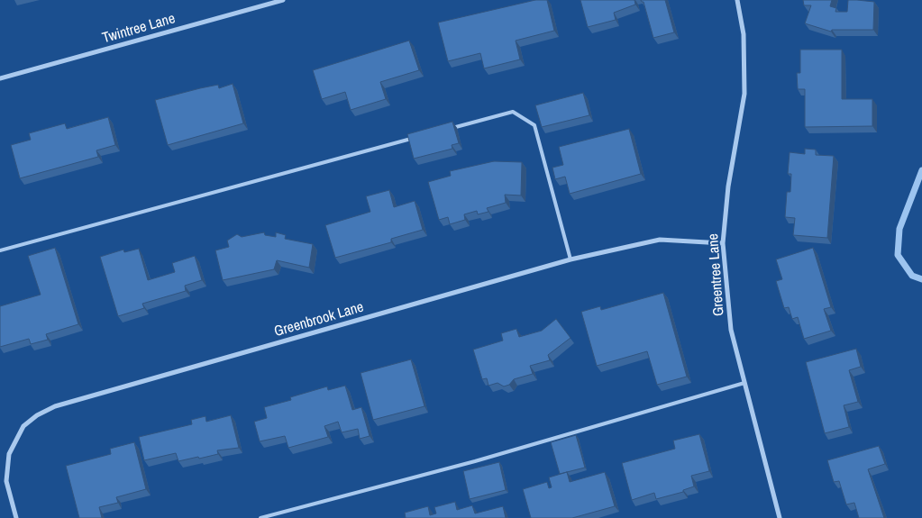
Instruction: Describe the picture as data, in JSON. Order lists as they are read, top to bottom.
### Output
{
  "streets": {
    "street": ["Twintree Lane", "Greentree Lane", "Greenbrook Lane"]
  },
  "crossings": [
    ["Greentree Lane", "Greenbrook Lane"]
  ]
}
